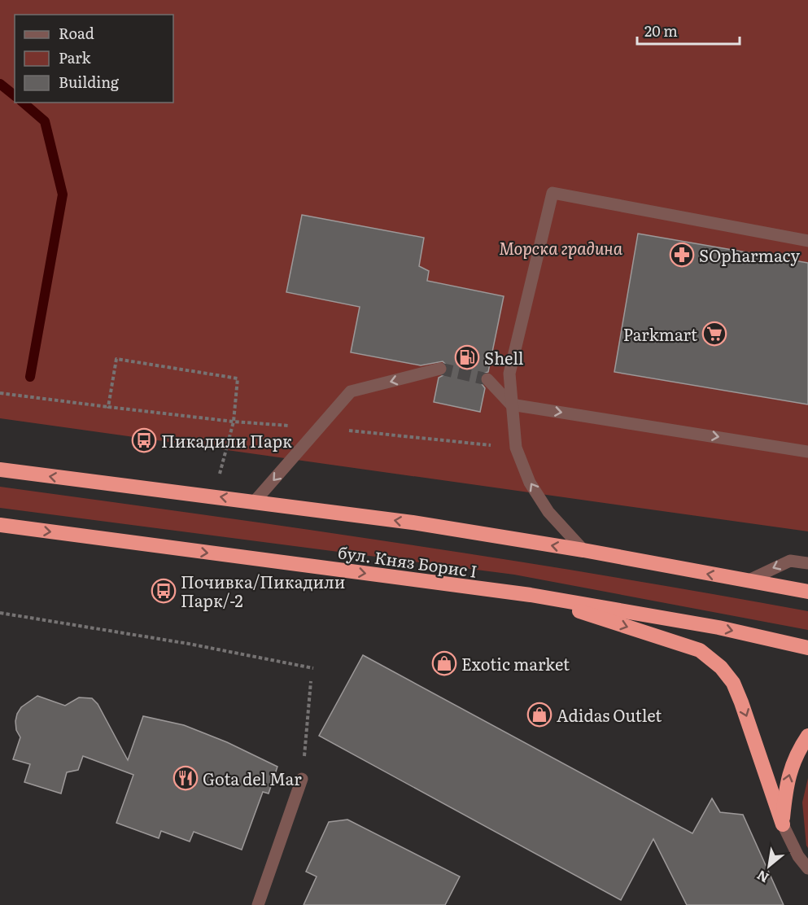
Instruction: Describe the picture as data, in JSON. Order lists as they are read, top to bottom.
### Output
{
  "streets": {
    "highway": ["бул. Княз Борис I"]
  },
  "parks": ["Морска градина"],
  "places": {
    "pharmacy": ["SOpharmacy"],
    "supermarket": ["Parkmart"],
    "fuel station": ["Shell"],
    "bus stop": ["Пикадили Парк", "Почивка/Пикадили Парк/-2"],
    "shop": ["Exotic market", "Adidas Outlet"],
    "restaurant": ["Gota del Mar"]
  },
  "legend": ["Road", "Park", "Building"],
  "scale_bar": "20 m",
  "north": "bottom left"
}
